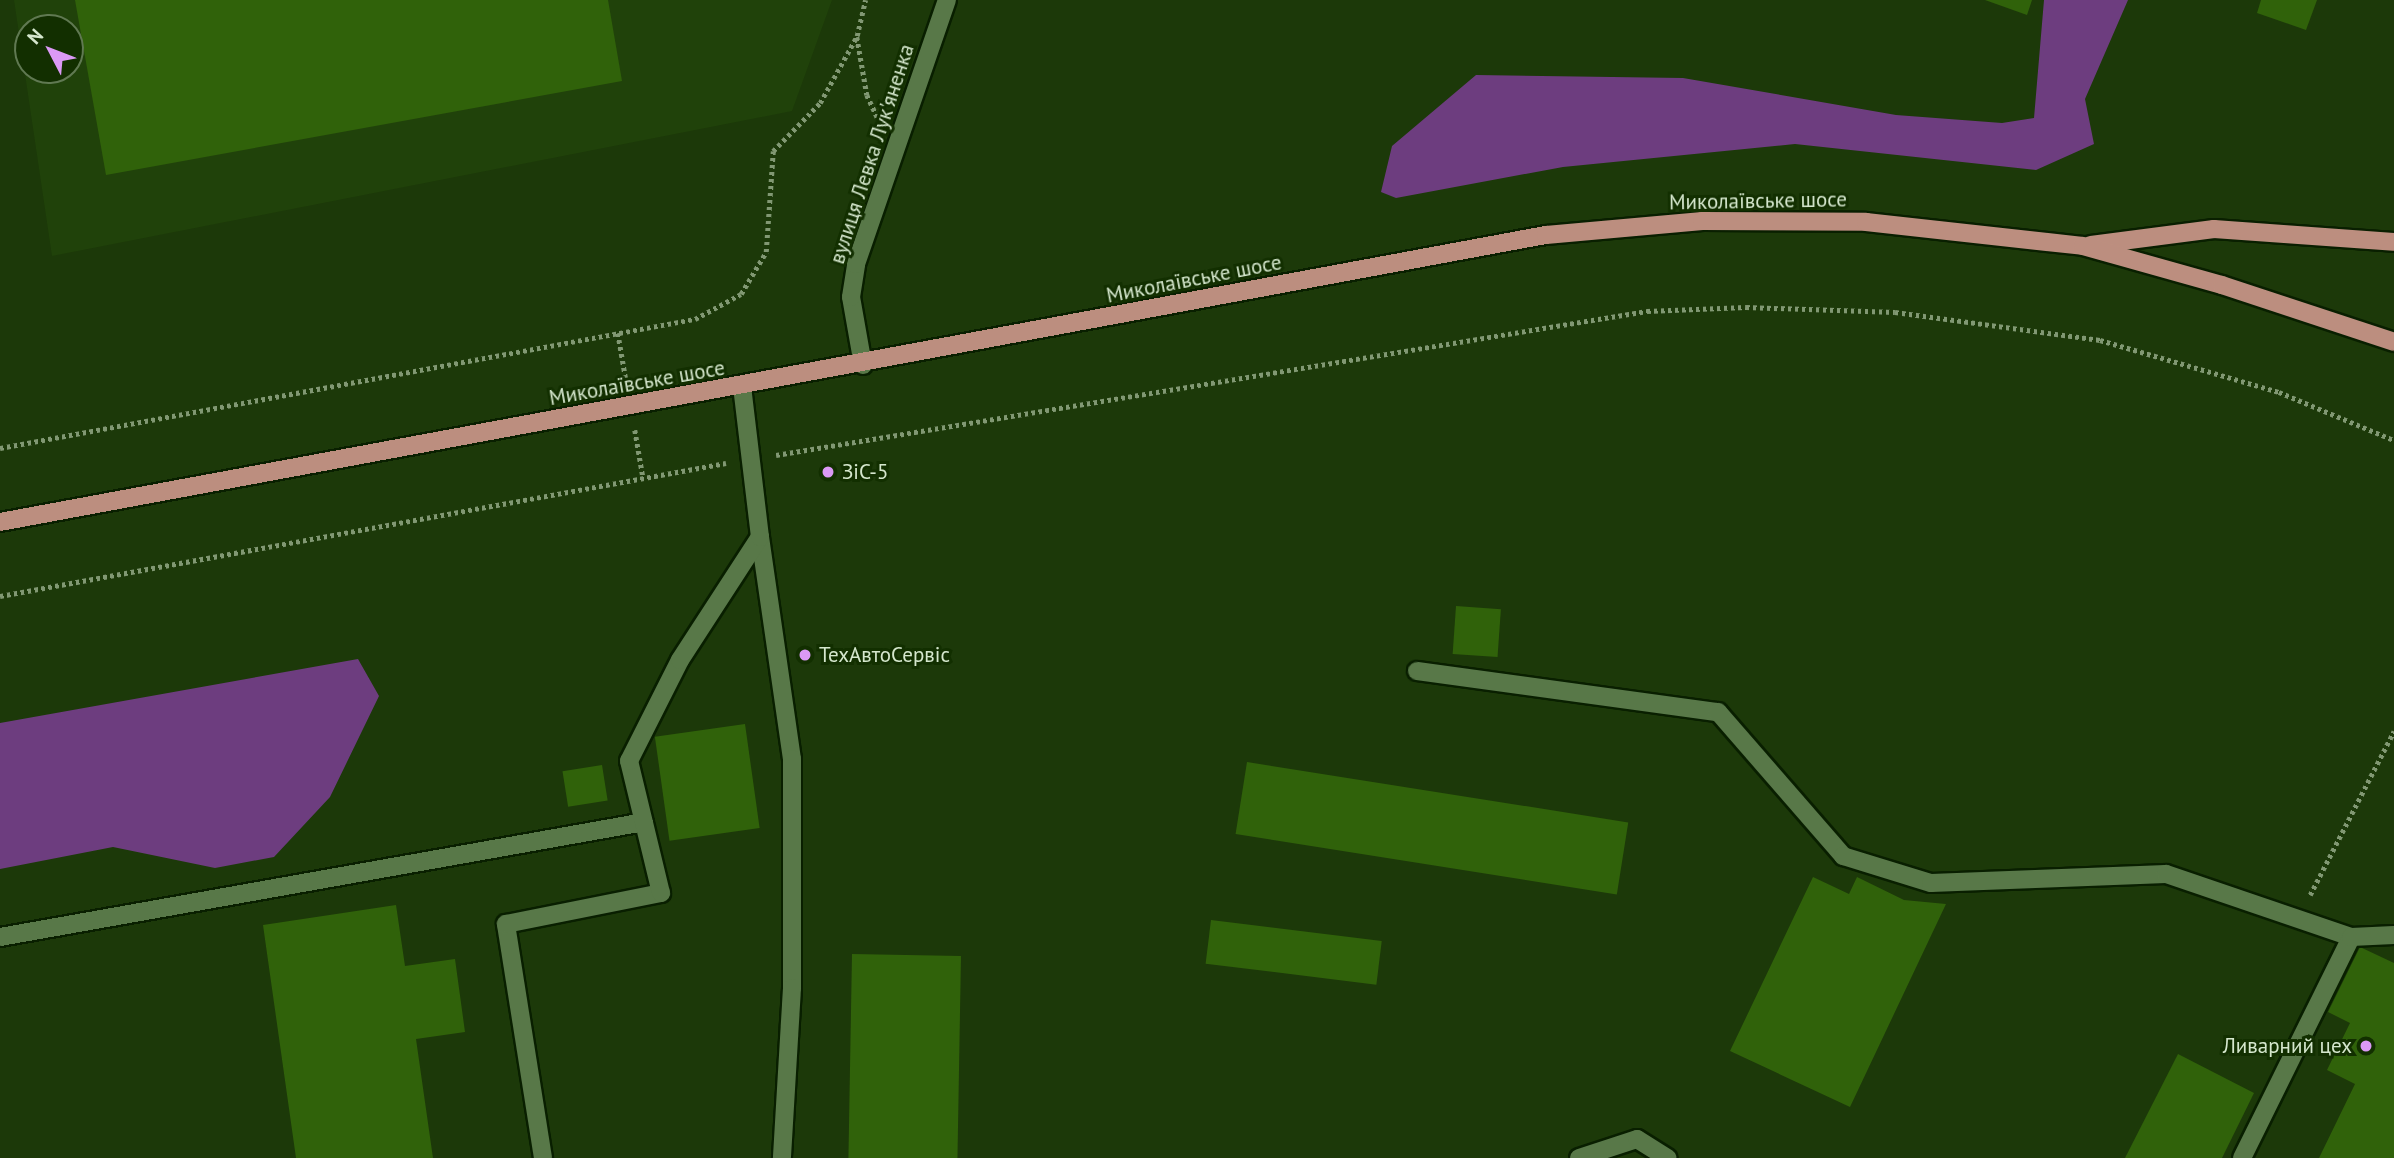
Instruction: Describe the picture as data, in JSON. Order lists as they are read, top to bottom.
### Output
{
  "streets": {
    "main road": ["Миколаївське шосе"],
    "street": ["вулиця Левка Лук'яненка"]
  },
  "crossings": [
    ["вулиця Левка Лук'яненка", "Миколаївське шосе"]
  ],
  "places": ["ЗіС-5", "ТехАвтоСервіс", "Ливарний цех"],
  "north": "top left"
}
